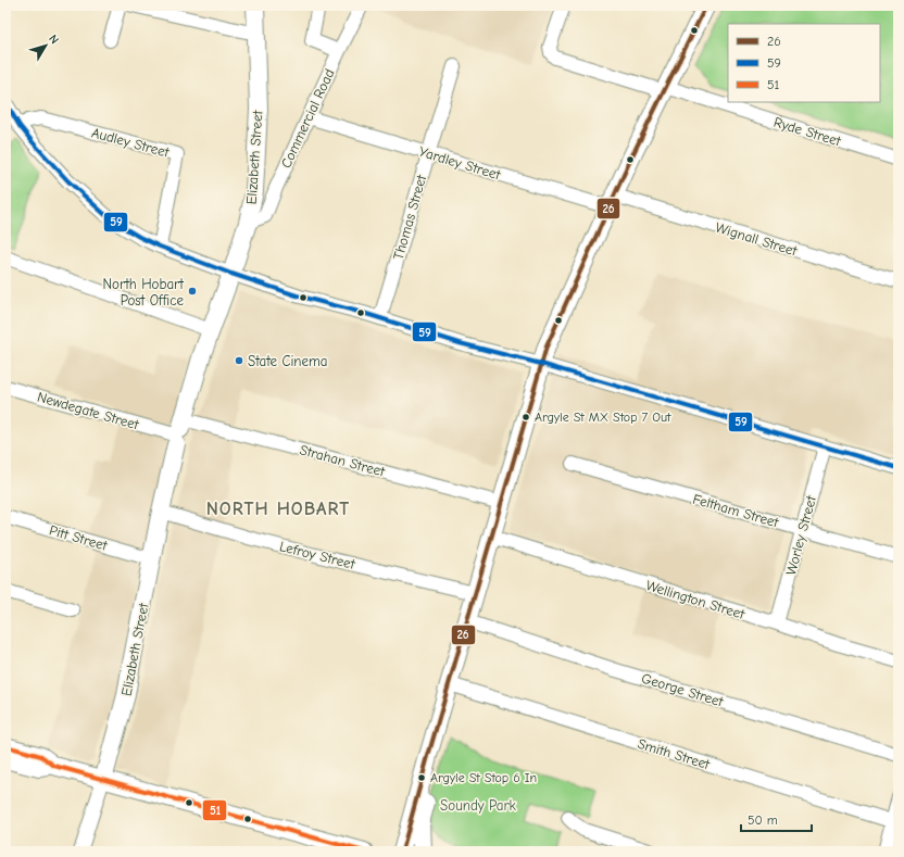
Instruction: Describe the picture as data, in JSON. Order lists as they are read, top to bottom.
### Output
{
  "streets": {
    "main road": ["Elizabeth Street"],
    "street": [
      "Commercial Road",
      "Ryde Street",
      "Audley Street",
      "Yardley Street",
      "Thomas Street",
      "Wignall Street",
      "Newdegate Street",
      "Strahan Street",
      "Feltham Street",
      "Worley Street",
      "Pitt Street",
      "Lefroy Street",
      "Wellington Street",
      "George Street",
      "Smith Street"
    ]
  },
  "crossings": [
    ["Commercial Road", "Elizabeth Street"],
    ["Commercial Road", "Yardley Street"],
    ["Elizabeth Street", "Newdegate Street"],
    ["Elizabeth Street", "Strahan Street"],
    ["Elizabeth Street", "Pitt Street"],
    ["Elizabeth Street", "Lefroy Street"],
    ["Yardley Street", "Thomas Street"],
    ["Yardley Street", "Wignall Street"],
    ["Newdegate Street", "Strahan Street"],
    ["Feltham Street", "Worley Street"],
    ["Worley Street", "Wellington Street"]
  ],
  "districts": ["NORTH HOBART"],
  "parks": ["Soundy Park"],
  "places": [
    "North Hobart Post Office",
    "State Cinema",
    "Argyle St MX Stop 7 Out",
    "Argyle St Stop 6 In"
  ],
  "lines": ["transit line 26", "transit line 59", "transit line 51"],
  "legend": ["26", "59", "51"],
  "scale_bar": "50 m",
  "north": "top right"
}
